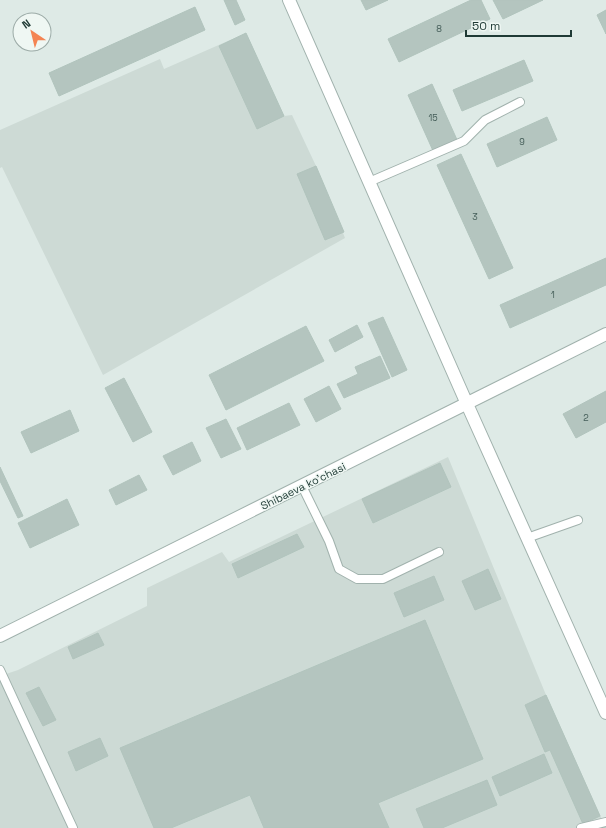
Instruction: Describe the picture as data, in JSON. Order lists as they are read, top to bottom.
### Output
{
  "streets": {
    "street": ["Shibaeva ko'chasi"]
  },
  "house_numbers": [
    "8",
    "15",
    "9",
    "3",
    "1",
    "2"
  ],
  "scale_bar": "50 m",
  "north": "top left"
}
